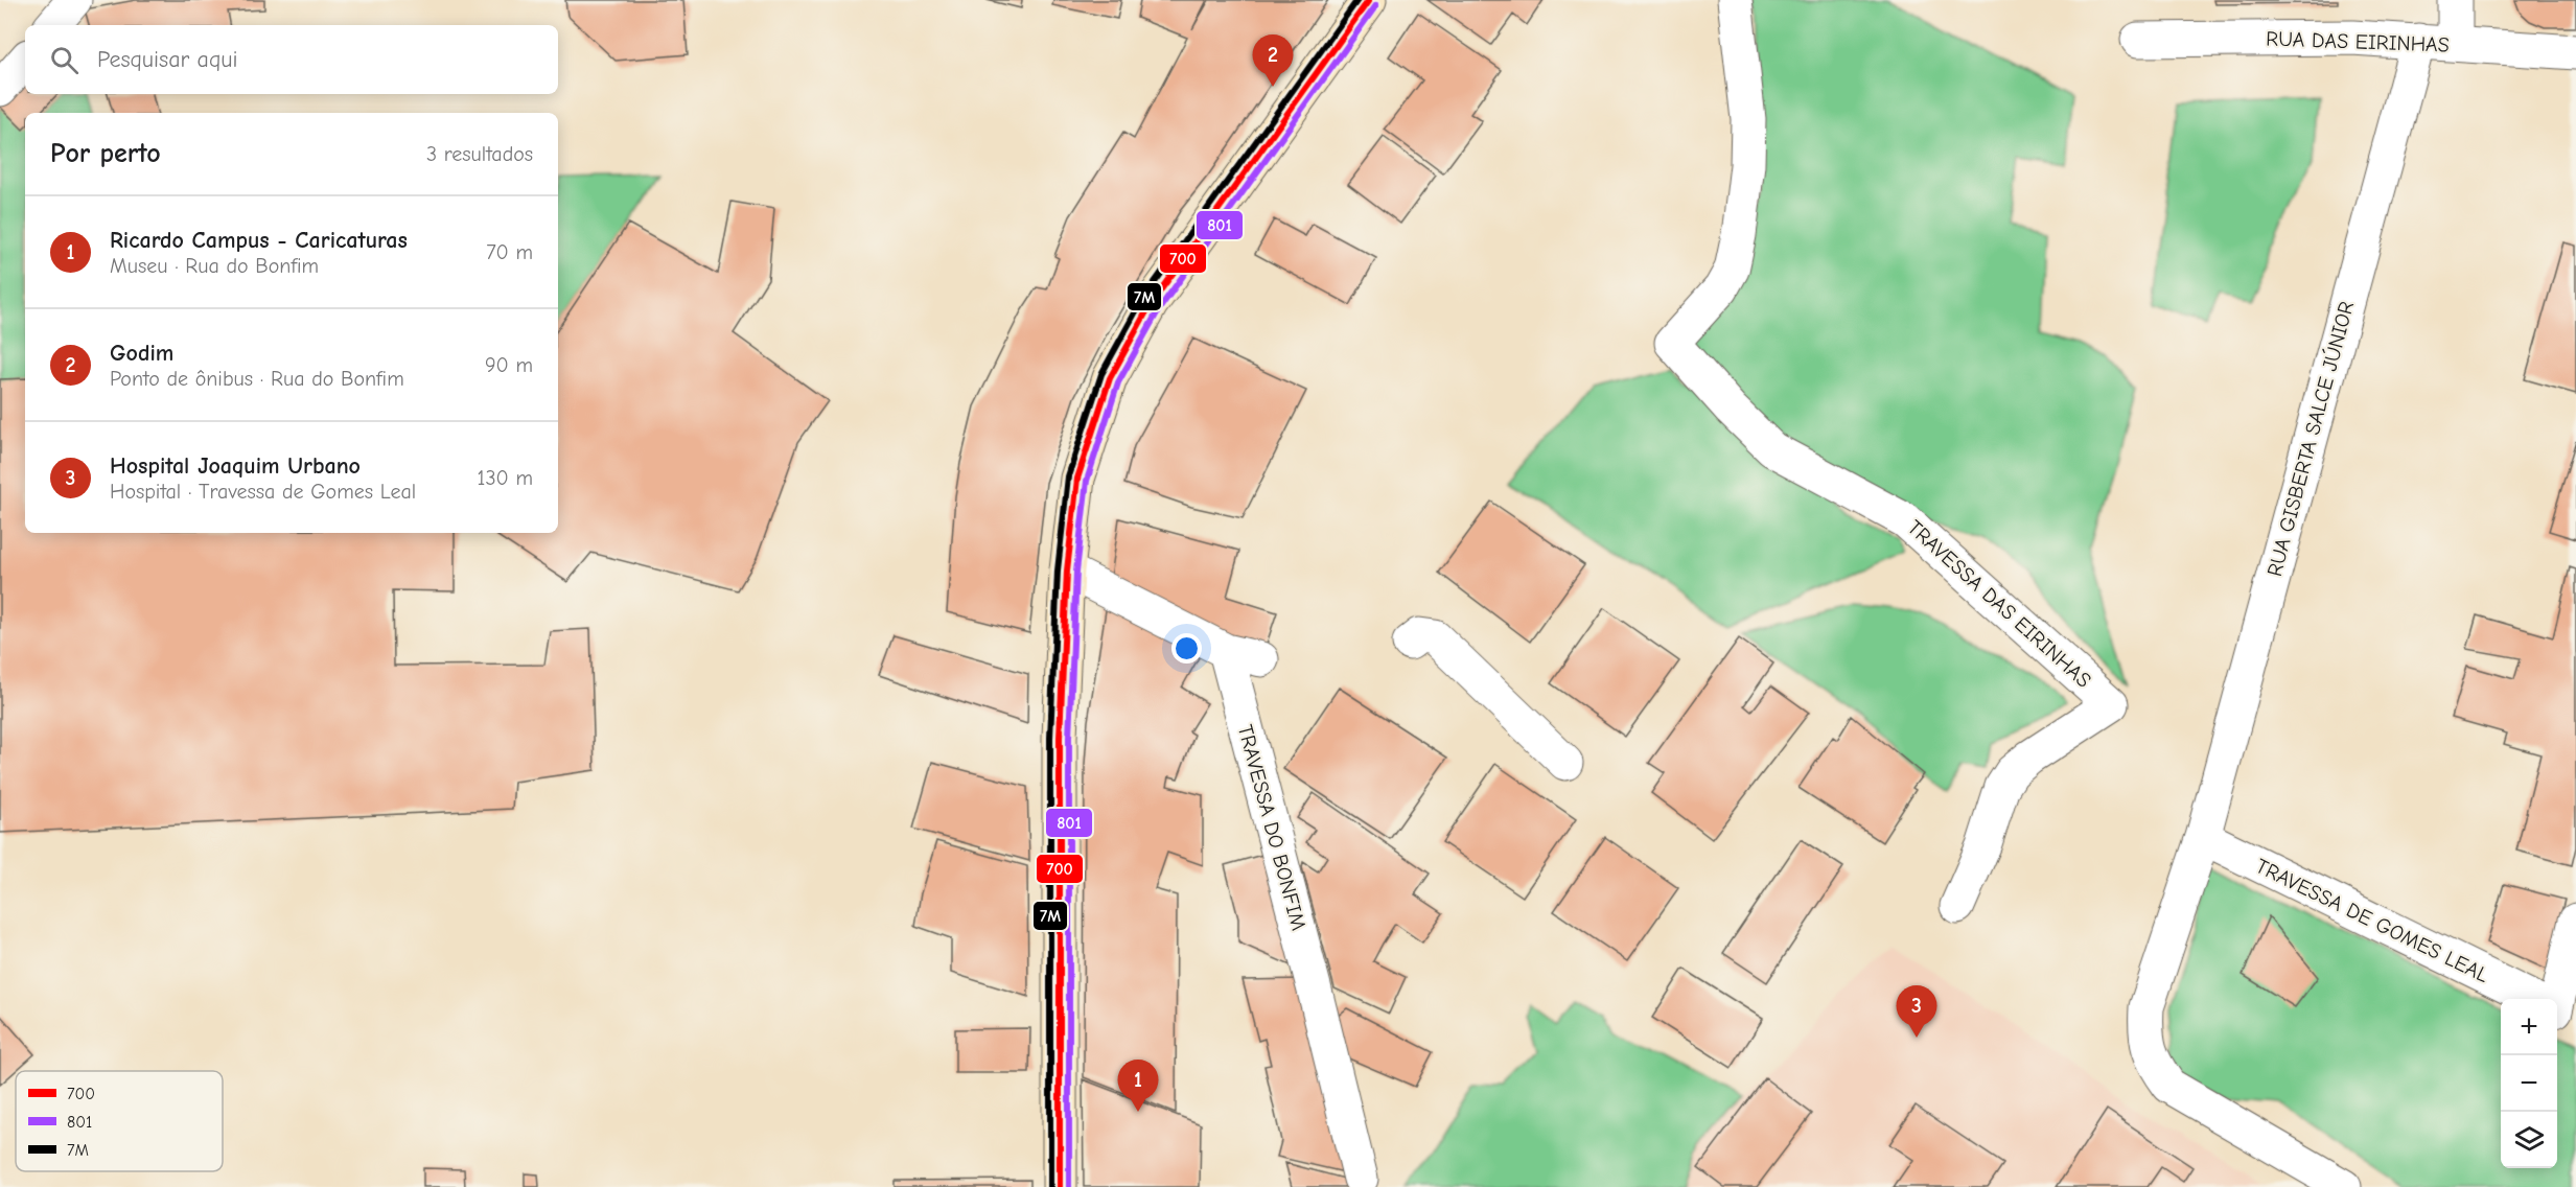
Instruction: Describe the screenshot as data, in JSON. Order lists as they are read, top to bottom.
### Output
{
  "streets": {
    "street": [
      "RUA DAS EIRINHAS",
      "RUA GISBERTA SALCE JÚNIOR",
      "TRAVESSA DAS EIRINHAS",
      "TRAVESSA DO BONFIM",
      "TRAVESSA DE GOMES LEAL"
    ]
  },
  "crossings": [
    ["RUA DAS EIRINHAS", "RUA GISBERTA SALCE JÚNIOR"],
    ["RUA GISBERTA SALCE JÚNIOR", "TRAVESSA DE GOMES LEAL"]
  ],
  "lines": ["transit line 700", "transit line 7M", "transit line 801"],
  "legend": ["700", "801", "7M"],
  "page": {
    "search": "Pesquisar aqui",
    "pins": ["2", "3", "1"],
    "heading": ["Por perto", "3 resultados"],
    "list": [
      {
        "mark": "1",
        "name": "Ricardo Campus - Caricaturas",
        "note": "Museu · Rua do Bonfim",
        "value": "70 m"
      },
      {
        "mark": "2",
        "name": "Godim",
        "note": "Ponto de ônibus · Rua do Bonfim",
        "value": "90 m"
      },
      {
        "mark": "3",
        "name": "Hospital Joaquim Urbano",
        "note": "Hospital · Travessa de Gomes Leal",
        "value": "130 m"
      }
    ],
    "map_buttons": ["+", "−"]
  }
}
